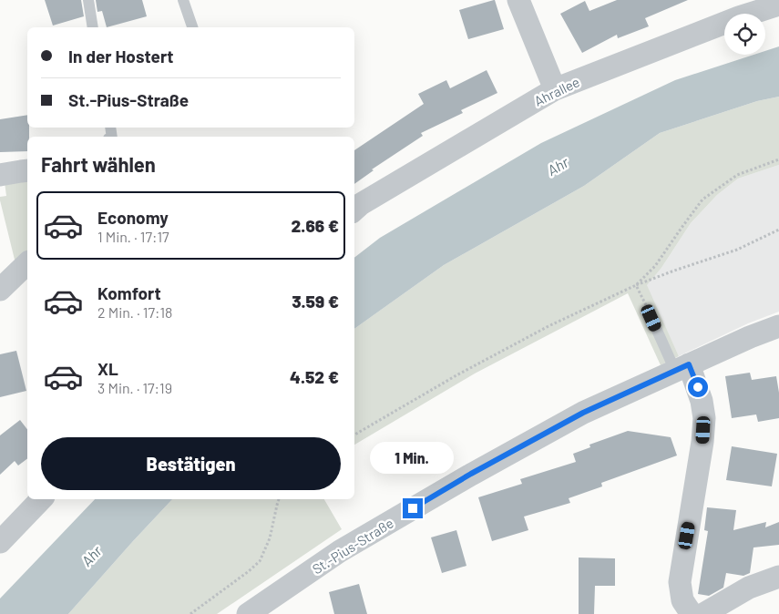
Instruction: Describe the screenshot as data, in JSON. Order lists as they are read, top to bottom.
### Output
{
  "streets": {
    "street": ["Ahrallee", "St.-Pius-Straße"]
  },
  "water": ["Ahr"],
  "page": {
    "banner": ["In der Hostert", "St.-Pius-Straße"],
    "heading": "Fahrt wählen",
    "list": [
      {
        "name": "Economy",
        "note": "1 Min. · 17:17",
        "value": "2.66 €"
      },
      {
        "name": "Komfort",
        "note": "2 Min. · 17:18",
        "value": "3.59 €"
      },
      {
        "name": "XL",
        "note": "3 Min. · 17:19",
        "value": "4.52 €"
      }
    ],
    "buttons": "Bestätigen",
    "bubble": "1 Min."
  }
}
